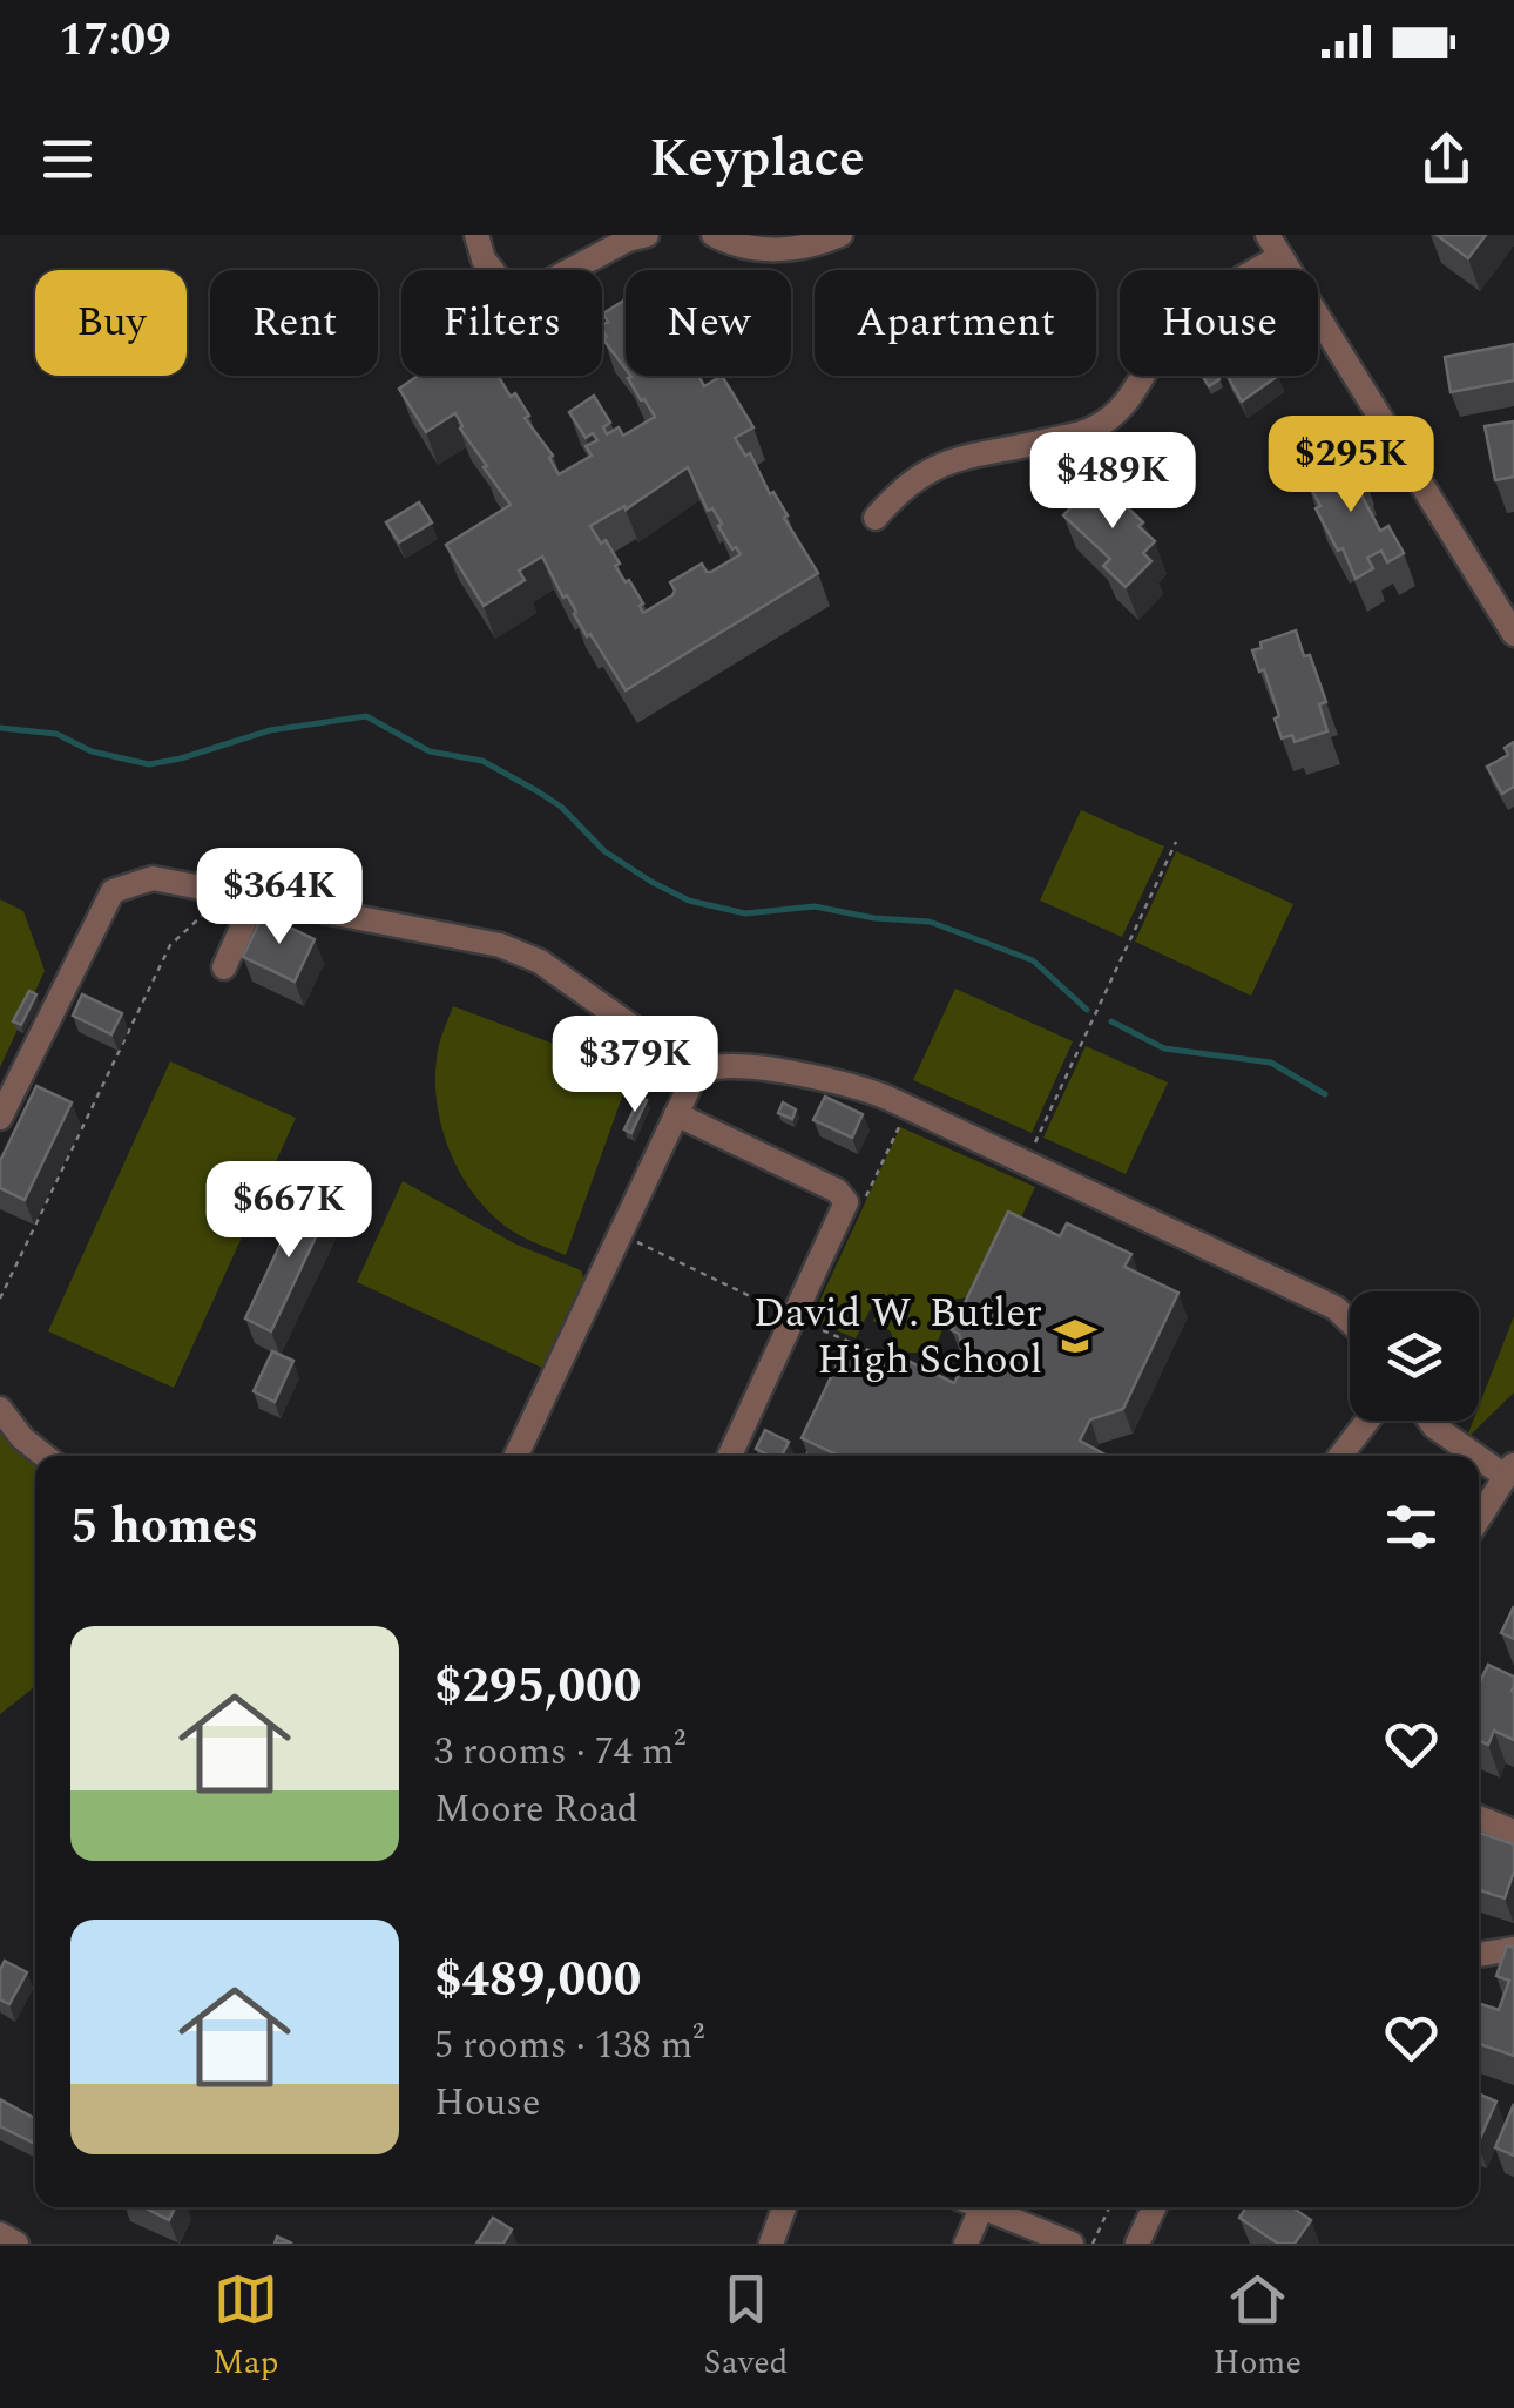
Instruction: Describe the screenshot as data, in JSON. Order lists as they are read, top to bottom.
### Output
{
  "places": {
    "school or university": ["David W. Butler High School"]
  },
  "page": {
    "status": "17:09",
    "header": "Keyplace",
    "chip": [
      "Buy",
      "Rent",
      "Filters",
      "New",
      "Apartment",
      "House"
    ],
    "price": [
      "$295K",
      "$489K",
      "$364K",
      "$379K",
      "$667K"
    ],
    "heading": "5 homes",
    "list": [
      {
        "name": "$295,000",
        "note": "3 rooms · 74 m² · Moore Road"
      },
      {
        "name": "$489,000",
        "note": "5 rooms · 138 m² · House"
      }
    ],
    "tabs": ["Map", "Saved", "Home"]
  }
}
